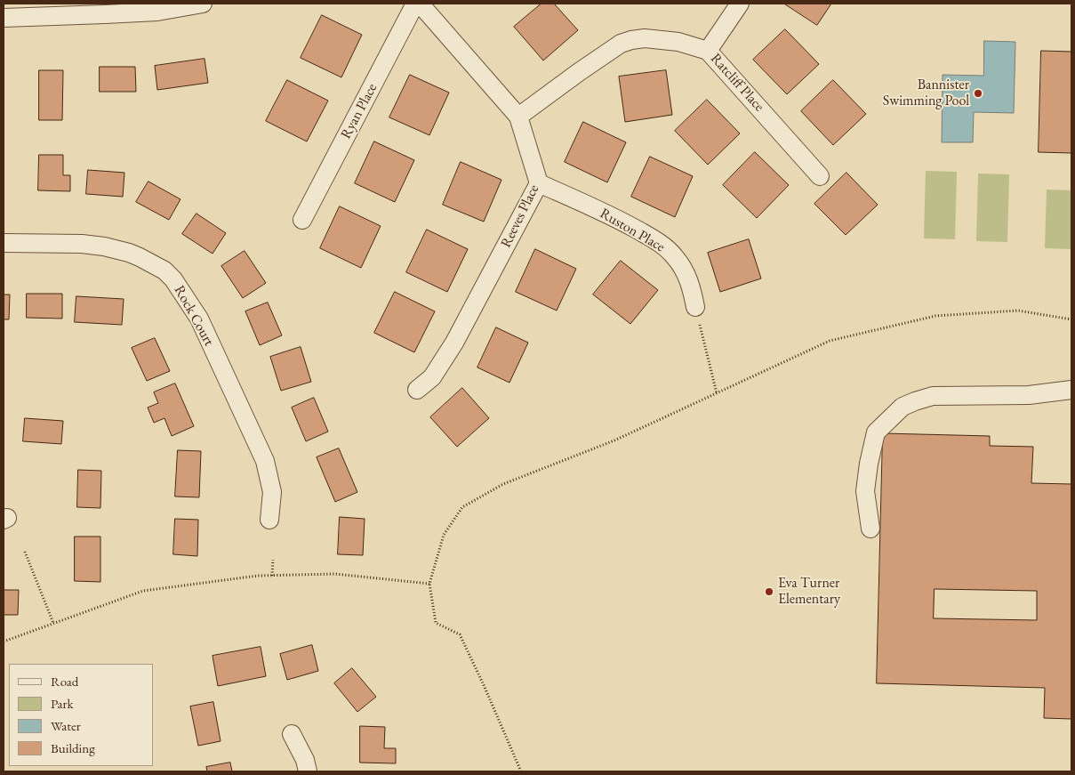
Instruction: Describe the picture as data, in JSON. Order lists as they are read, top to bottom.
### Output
{
  "streets": {
    "street": [
      "Ratcliff Place",
      "Ryan Place",
      "Reeves Place",
      "Ruston Place",
      "Rock Court"
    ]
  },
  "crossings": [
    ["Ratcliff Place", "Reeves Place"],
    ["Reeves Place", "Ruston Place"]
  ],
  "places": ["Bannister Swimming Pool", "Eva Turner Elementary"],
  "legend": [
    "Road",
    "Park",
    "Water",
    "Building"
  ]
}
